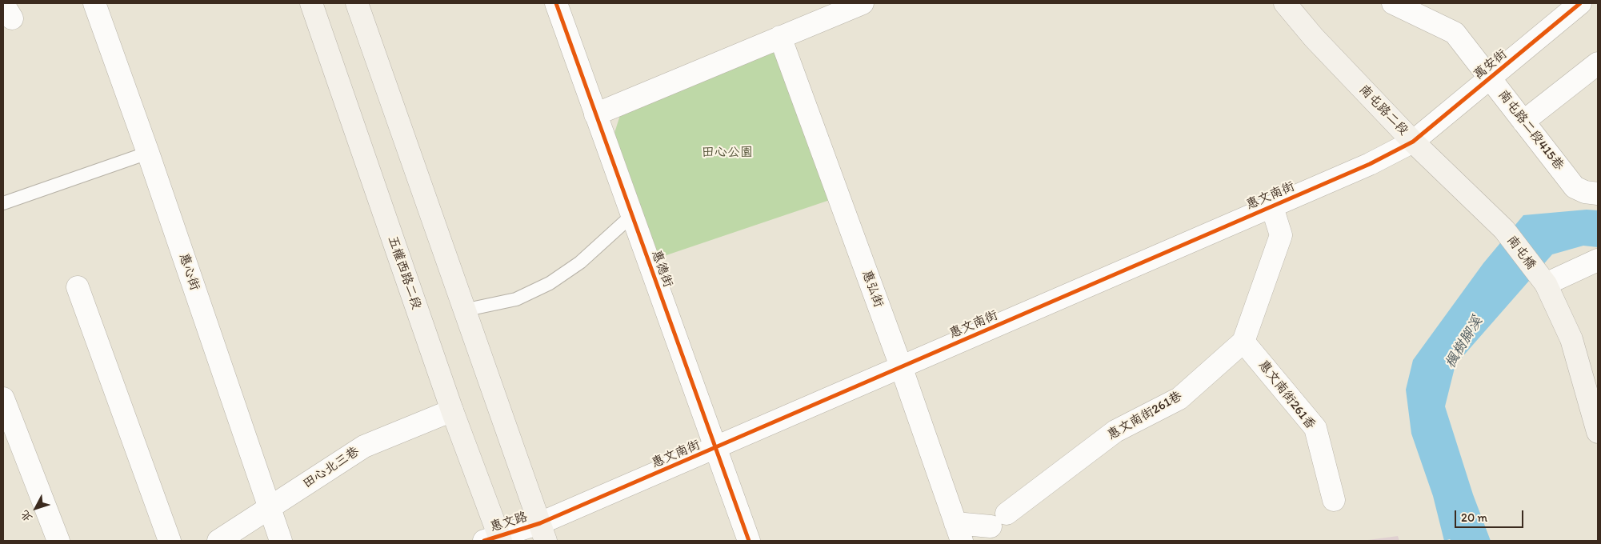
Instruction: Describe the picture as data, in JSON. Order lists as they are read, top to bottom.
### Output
{
  "streets": {
    "main road": ["南屯路二段", "南屯橋", "五權西路二段"],
    "street": [
      "萬安街",
      "南屯路二段415巷",
      "惠文南街",
      "惠德街",
      "惠心街",
      "惠弘街",
      "惠文南街261香",
      "惠文南街261巷",
      "田心北三巷",
      "惠文路"
    ]
  },
  "crossings": [
    ["萬安街", "南屯路二段"],
    ["萬安街", "南屯路二段415巷"],
    ["萬安街", "惠文南街"],
    ["南屯路二段", "惠文南街"],
    ["南屯路二段", "南屯橋"],
    ["惠文南街", "惠德街"],
    ["惠文南街", "惠弘街"],
    ["惠文南街", "惠文南街261巷"],
    ["惠文南街", "惠文路"],
    ["惠心街", "田心北三巷"],
    ["五權西路二段", "田心北三巷"],
    ["五權西路二段", "惠文路"],
    ["惠弘街", "惠文南街261巷"],
    ["惠文南街261香", "惠文南街261巷"]
  ],
  "water": ["楓樹腳溪"],
  "parks": ["田心公園"],
  "scale_bar": "20 m",
  "north": "bottom left"
}
